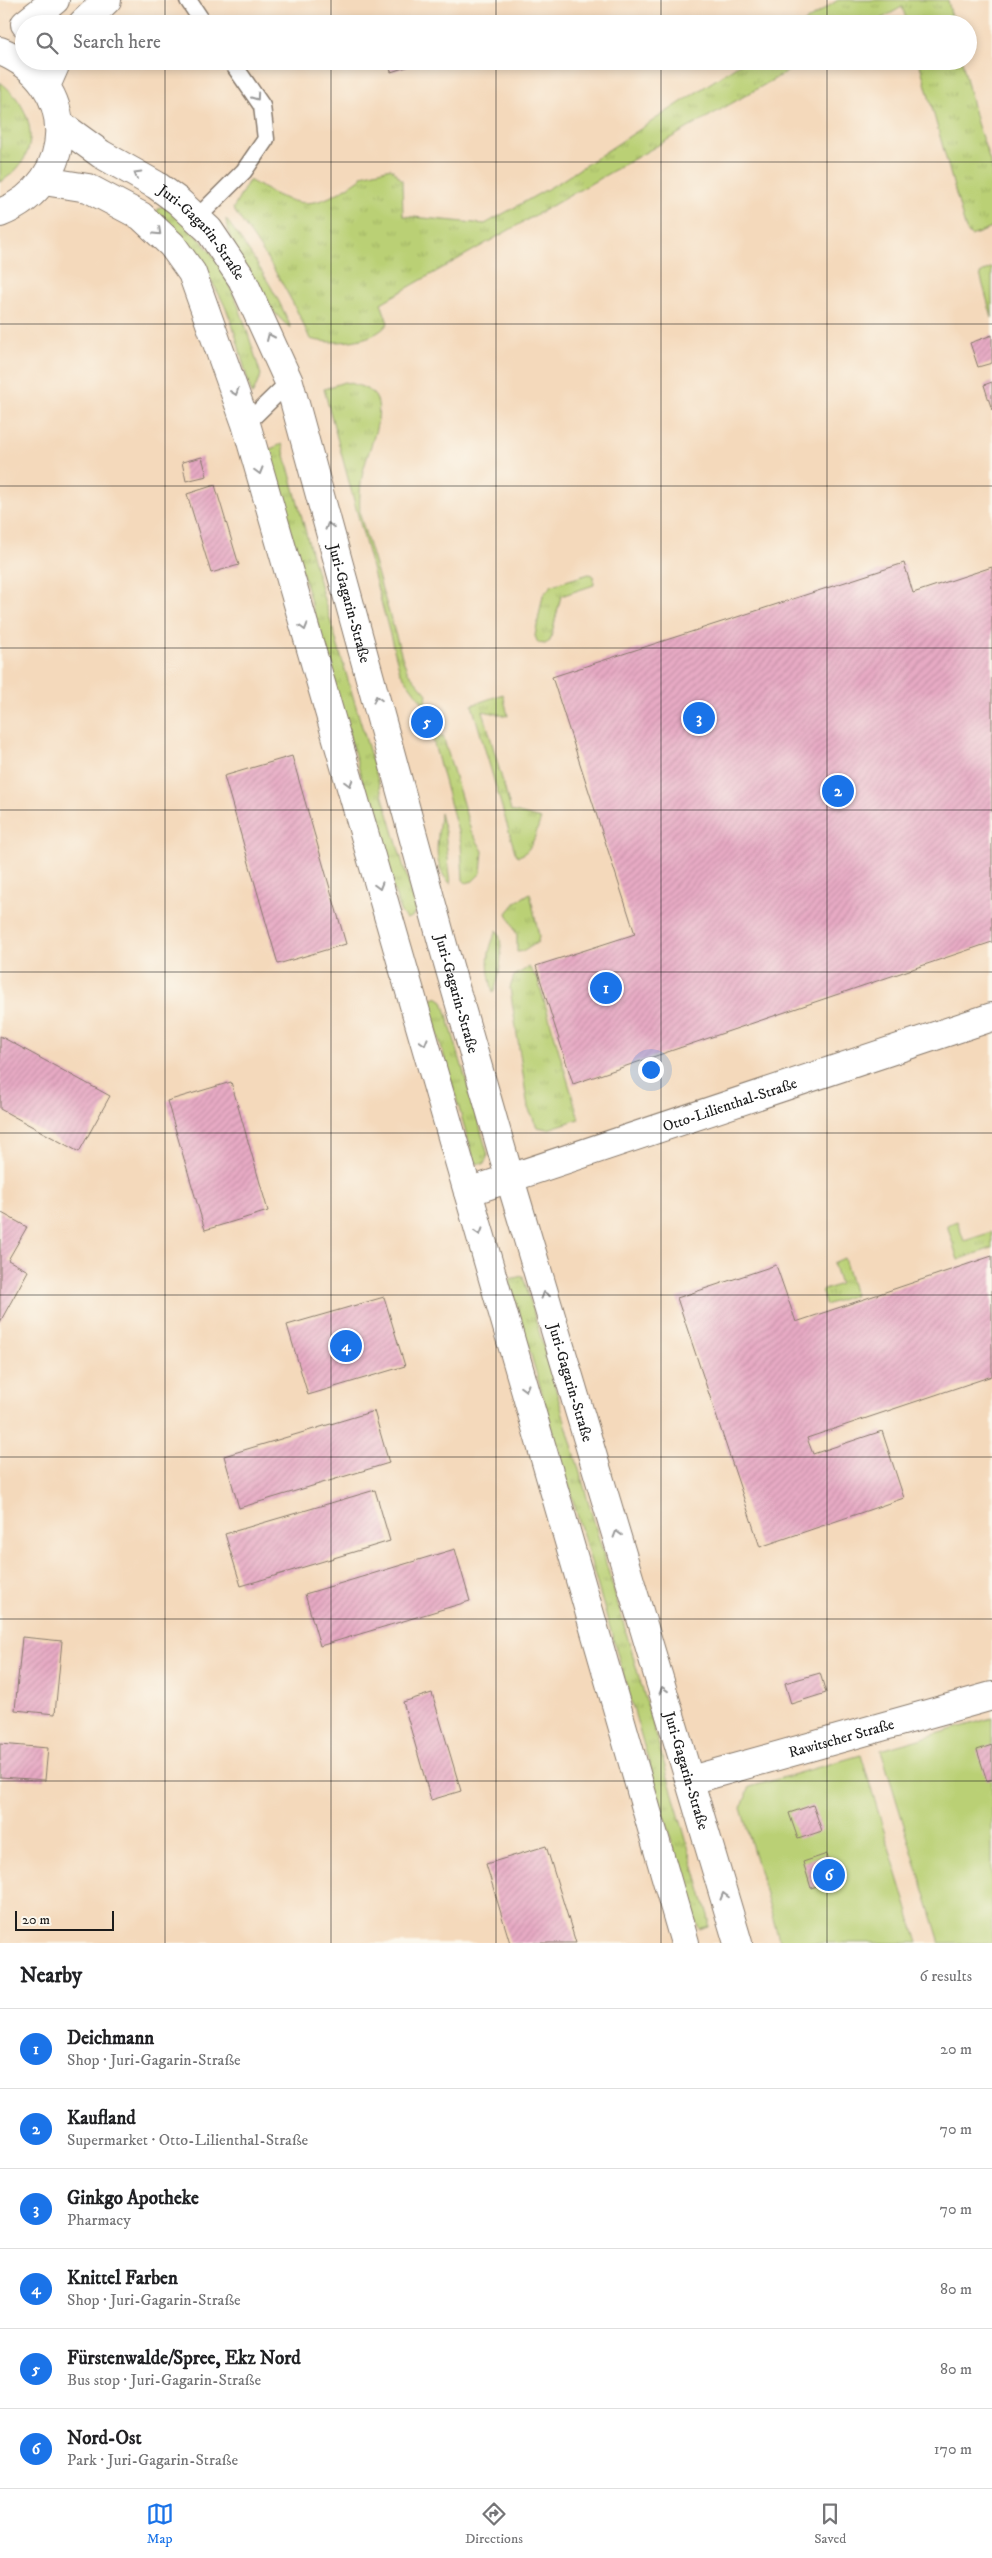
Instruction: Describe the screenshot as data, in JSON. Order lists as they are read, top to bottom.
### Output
{
  "streets": {
    "street": ["Juri-Gagarin-Straße", "Otto-Lilienthal-Straße", "Rawitscher Straße"]
  },
  "crossings": [
    ["Juri-Gagarin-Straße", "Otto-Lilienthal-Straße"],
    ["Juri-Gagarin-Straße", "Rawitscher Straße"]
  ],
  "scale_bar": "20 m",
  "page": {
    "search": "Search here",
    "pins": [
      "3",
      "5",
      "2",
      "1",
      "4",
      "6"
    ],
    "scale": "20 m",
    "heading": ["Nearby", "6 results"],
    "list": [
      {
        "mark": "1",
        "name": "Deichmann",
        "note": "Shop · Juri-Gagarin-Straße",
        "value": "20 m"
      },
      {
        "mark": "2",
        "name": "Kaufland",
        "note": "Supermarket · Otto-Lilienthal-Straße",
        "value": "70 m"
      },
      {
        "mark": "3",
        "name": "Ginkgo Apotheke",
        "note": "Pharmacy",
        "value": "70 m"
      },
      {
        "mark": "4",
        "name": "Knittel Farben",
        "note": "Shop · Juri-Gagarin-Straße",
        "value": "80 m"
      },
      {
        "mark": "5",
        "name": "Fürstenwalde/Spree, Ekz Nord",
        "note": "Bus stop · Juri-Gagarin-Straße",
        "value": "80 m"
      },
      {
        "mark": "6",
        "name": "Nord-Ost",
        "note": "Park · Juri-Gagarin-Straße",
        "value": "170 m"
      }
    ],
    "nav": ["Map", "Directions", "Saved"]
  }
}
